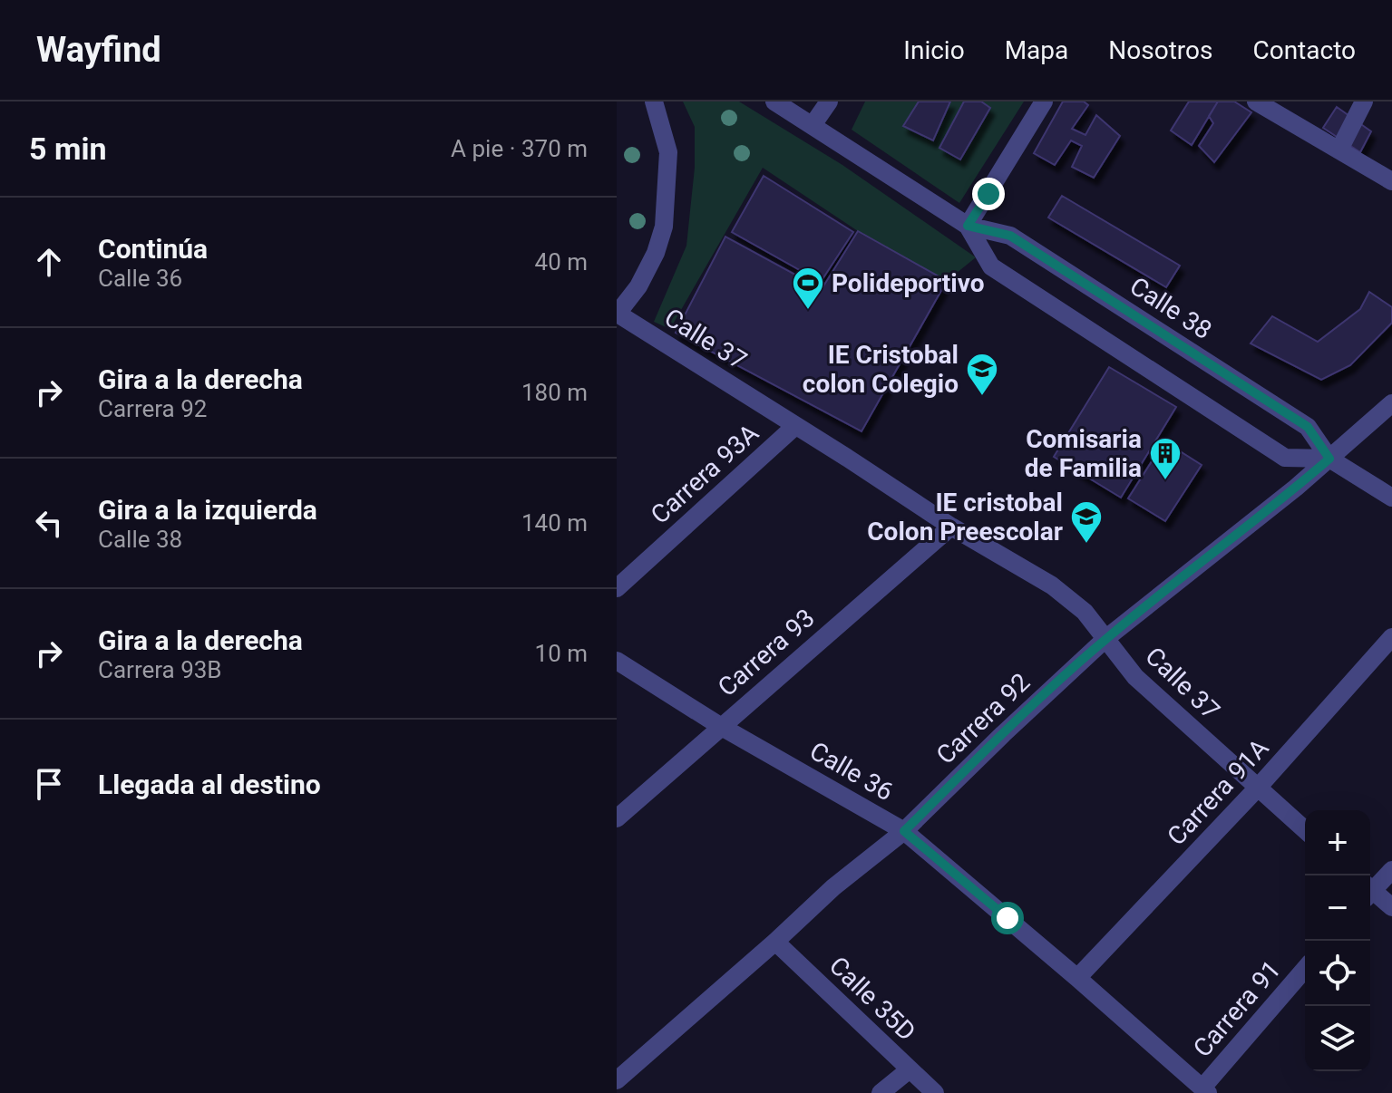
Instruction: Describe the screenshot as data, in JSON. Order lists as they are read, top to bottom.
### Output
{
  "streets": {
    "street": [
      "Calle 38",
      "Calle 37",
      "Carrera 93A",
      "Carrera 93",
      "Carrera 92",
      "Calle 36",
      "Carrera 91A",
      "Calle 35D",
      "Carrera 91"
    ]
  },
  "crossings": [
    ["Calle 38", "Carrera 92"],
    ["Calle 37", "Carrera 93A"],
    ["Calle 37", "Carrera 93"],
    ["Calle 37", "Carrera 92"],
    ["Calle 37", "Carrera 91A"],
    ["Carrera 93", "Calle 36"],
    ["Carrera 92", "Calle 36"],
    ["Carrera 92", "Calle 35D"],
    ["Calle 36", "Carrera 91A"],
    ["Calle 36", "Carrera 91"]
  ],
  "places": {
    "sports": ["Polideportivo"],
    "school or university": ["IE Cristobal colon Colegio", "IE cristobal Colon Preescolar"],
    "building": ["Comisaria de Familia"]
  },
  "page": {
    "header": "Wayfind",
    "nav": [
      "Inicio",
      "Mapa",
      "Nosotros",
      "Contacto"
    ],
    "heading": ["5 min", "A pie · 370 m"],
    "list": [
      ["Continúa", "Calle 36", "40 m"],
      ["Gira a la derecha", "Carrera 92", "180 m"],
      ["Gira a la izquierda", "Calle 38", "140 m"],
      ["Gira a la derecha", "Carrera 93B", "10 m"],
      "Llegada al destino"
    ],
    "map_buttons": ["+", "−"]
  }
}
